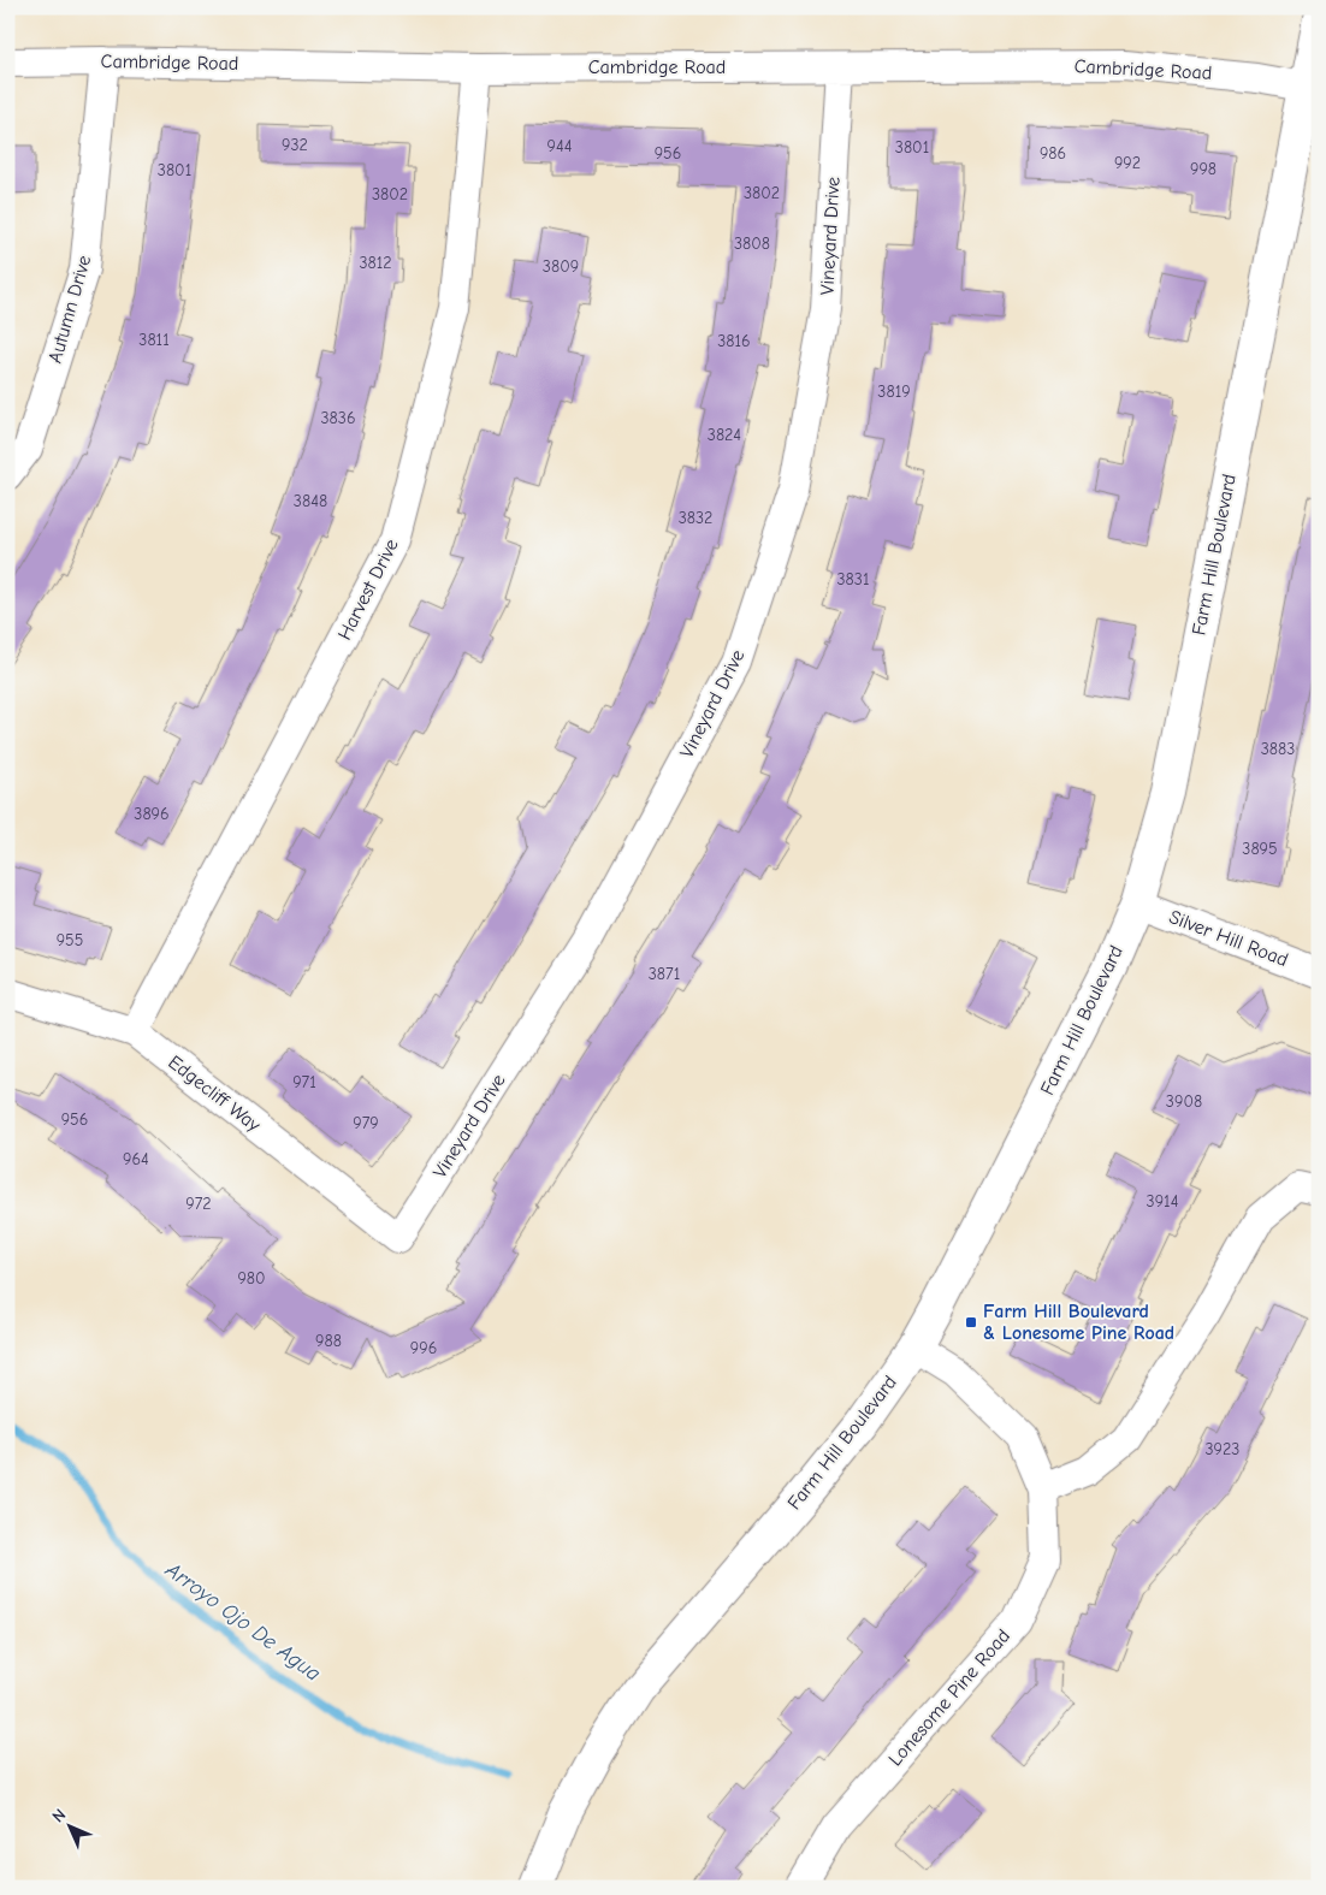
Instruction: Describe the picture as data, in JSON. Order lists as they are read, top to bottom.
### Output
{
  "streets": {
    "main road": ["Farm Hill Boulevard"],
    "street": [
      "Cambridge Road",
      "Vineyard Drive",
      "Autumn Drive",
      "Harvest Drive",
      "Silver Hill Road",
      "Edgecliff Way",
      "Lonesome Pine Road"
    ]
  },
  "crossings": [
    ["Cambridge Road", "Vineyard Drive"],
    ["Cambridge Road", "Autumn Drive"],
    ["Cambridge Road", "Farm Hill Boulevard"],
    ["Cambridge Road", "Harvest Drive"],
    ["Vineyard Drive", "Edgecliff Way"],
    ["Farm Hill Boulevard", "Silver Hill Road"],
    ["Harvest Drive", "Edgecliff Way"]
  ],
  "water": ["Arroyo Ojo De Agua"],
  "places": {
    "transit": ["Farm Hill Boulevard & Lonesome Pine Road"]
  },
  "house_numbers": [
    "932",
    "944",
    "3801",
    "956",
    "986",
    "992",
    "998",
    "3801",
    "3802",
    "3802",
    "3808",
    "3812",
    "3809",
    "3811",
    "3816",
    "3819",
    "3836",
    "3824",
    "3848",
    "3832",
    "3831",
    "3883",
    "3896",
    "3895",
    "955",
    "3871",
    "971",
    "3908",
    "956",
    "979",
    "964",
    "3914",
    "972",
    "980",
    "988",
    "996",
    "3923"
  ],
  "north": "top left"
}
